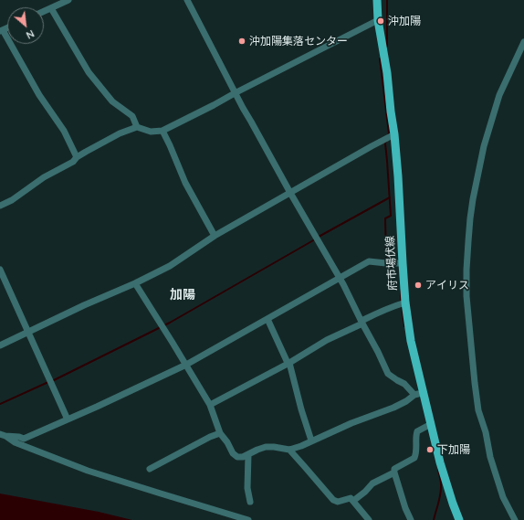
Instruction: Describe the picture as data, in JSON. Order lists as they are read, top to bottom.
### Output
{
  "streets": {
    "main road": ["府市場伏線"]
  },
  "districts": ["加陽"],
  "places": [
    "沖加陽",
    "沖加陽集落センター",
    "アイリス",
    "下加陽"
  ],
  "north": "bottom right"
}
